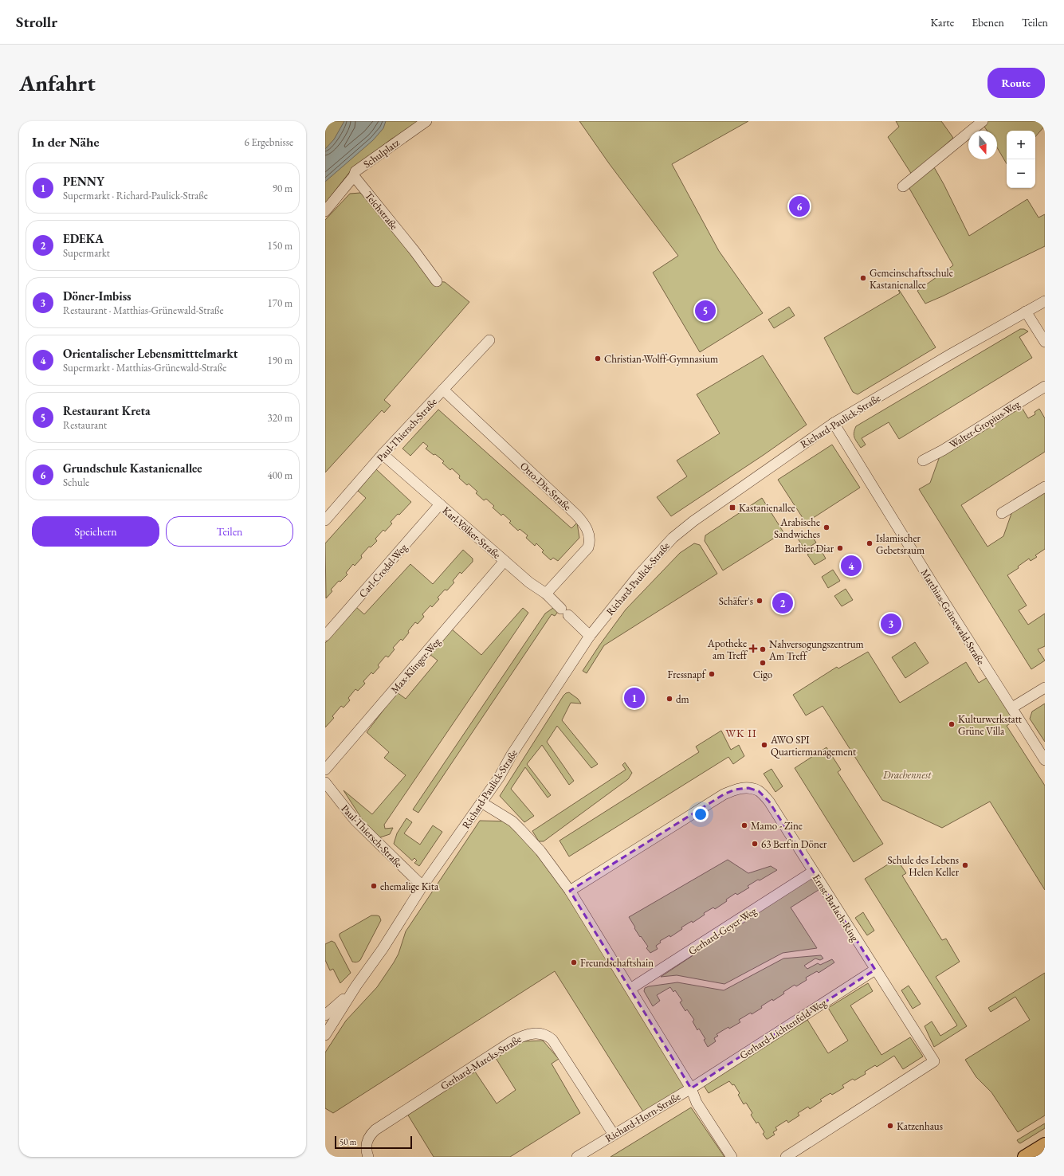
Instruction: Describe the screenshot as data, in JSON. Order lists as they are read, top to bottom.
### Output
{
  "streets": {
    "street": [
      "Schulplatz",
      "Teichstraße",
      "Richard-Paulick-Straße",
      "Walter-Gropius-Weg",
      "Paul-Thiersch-Straße",
      "Otto-Dix-Straße",
      "Karl-Völker-Straße",
      "Carl-Crodel-Weg",
      "Matthias-Grünewald-Straße",
      "Max-Klinger-Weg",
      "Ernst-Barlach-Ring",
      "Gerhard-Geyer-Weg",
      "Gerhard-Lichtenfeld-Weg",
      "Gerhard-Marcks-Straße",
      "Richard-Horn-Straße"
    ]
  },
  "crossings": [
    ["Schulplatz", "Teichstraße"],
    ["Richard-Paulick-Straße", "Paul-Thiersch-Straße"],
    ["Richard-Paulick-Straße", "Karl-Völker-Straße"],
    ["Richard-Paulick-Straße", "Matthias-Grünewald-Straße"],
    ["Paul-Thiersch-Straße", "Otto-Dix-Straße"],
    ["Paul-Thiersch-Straße", "Karl-Völker-Straße"],
    ["Otto-Dix-Straße", "Karl-Völker-Straße"],
    ["Karl-Völker-Straße", "Carl-Crodel-Weg"],
    ["Karl-Völker-Straße", "Max-Klinger-Weg"],
    ["Ernst-Barlach-Ring", "Gerhard-Geyer-Weg"],
    ["Ernst-Barlach-Ring", "Gerhard-Lichtenfeld-Weg"],
    ["Gerhard-Lichtenfeld-Weg", "Richard-Horn-Straße"],
    ["Gerhard-Marcks-Straße", "Richard-Horn-Straße"]
  ],
  "districts": ["WK II"],
  "parks": ["Drachennest"],
  "places": {
    "other": [
      "Gemeinschaftsschule Kastanienallee",
      "Christian-Wolff-Gymnasium",
      "Arabische Sandwiches",
      "Islamischer Gebetsraum",
      "Barbier Diar",
      "Schäfer's",
      "Nahversogungszentrum Am Treff",
      "Cigo",
      "Fressnapf",
      "dm",
      "Kulturwerkstatt Grüne Villa",
      "AWO SPI Quartiermanagement",
      "Mamo - Zine",
      "63 Berfin Döner",
      "Schule des Lebens Helen Keller",
      "ehemalige Kita",
      "Freundschaftshain",
      "Katzenhaus"
    ],
    "transit": ["Kastanienallee"],
    "health": ["Apotheke am Treff"]
  },
  "scale_bar": "50 m",
  "north": "bottom",
  "page": {
    "header": "Strollr",
    "nav": ["Karte", "Ebenen", "Teilen"],
    "buttons": [
      "Route",
      ["Speichern", "Teilen"]
    ],
    "title": "Anfahrt",
    "heading": ["In der Nähe", "6 Ergebnisse"],
    "map_buttons": ["+", "−"],
    "list": [
      {
        "mark": "1",
        "name": "PENNY",
        "note": "Supermarkt · Richard-Paulick-Straße",
        "value": "90 m"
      },
      {
        "mark": "2",
        "name": "EDEKA",
        "note": "Supermarkt",
        "value": "150 m"
      },
      {
        "mark": "3",
        "name": "Döner-Imbiss",
        "note": "Restaurant · Matthias-Grünewald-Straße",
        "value": "170 m"
      },
      {
        "mark": "4",
        "name": "Orientalischer Lebensmitttelmarkt",
        "note": "Supermarkt · Matthias-Grünewald-Straße",
        "value": "190 m"
      },
      {
        "mark": "5",
        "name": "Restaurant Kreta",
        "note": "Restaurant",
        "value": "320 m"
      },
      {
        "mark": "6",
        "name": "Grundschule Kastanienallee",
        "note": "Schule",
        "value": "400 m"
      }
    ],
    "pins": [
      "6",
      "5",
      "4",
      "2",
      "3",
      "1"
    ],
    "scale": "50 m"
  }
}
